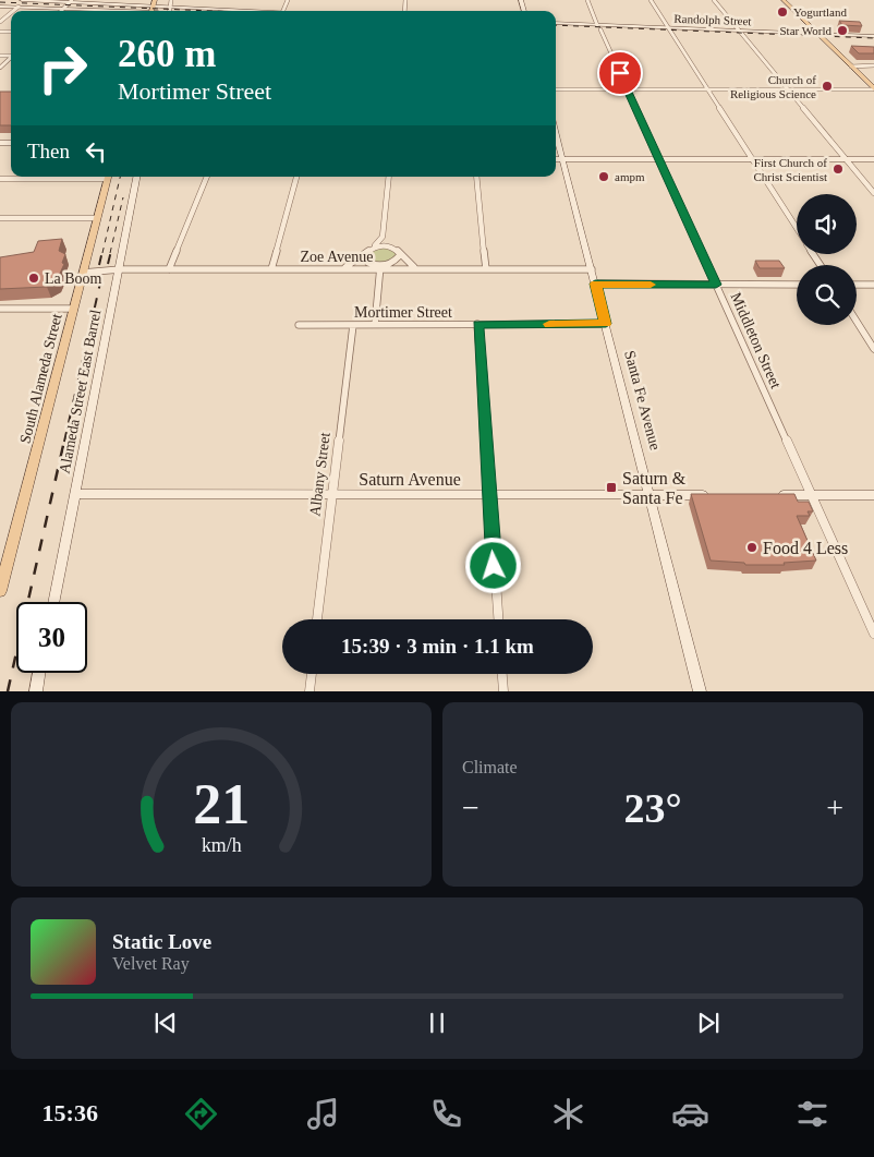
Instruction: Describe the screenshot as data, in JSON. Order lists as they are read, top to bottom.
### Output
{
  "streets": {
    "main road": ["South Alameda Street"],
    "street": [
      "Randolph Street",
      "Zoe Avenue",
      "Mortimer Street",
      "Middleton Street",
      "Alameda Street East Barrel",
      "Santa Fe Avenue",
      "Albany Street",
      "Saturn Avenue"
    ]
  },
  "crossings": [
    ["Randolph Street", "Middleton Street"],
    ["Zoe Avenue", "South Alameda Street"],
    ["Zoe Avenue", "Alameda Street East Barrel"],
    ["Zoe Avenue", "Santa Fe Avenue"],
    ["Mortimer Street", "Santa Fe Avenue"],
    ["Mortimer Street", "Albany Street"],
    ["Alameda Street East Barrel", "Saturn Avenue"],
    ["Santa Fe Avenue", "Saturn Avenue"],
    ["Albany Street", "Saturn Avenue"]
  ],
  "places": {
    "other": [
      "Yogurtland",
      "Star World",
      "Church of Religious Science",
      "First Church of Christ Scientist",
      "ampm",
      "La Boom",
      "Food 4 Less"
    ],
    "transit": ["Saturn & Santa Fe"]
  },
  "page": {
    "turn": ["260 m", "Mortimer Street"],
    "then": "Then",
    "limit": "30",
    "trip": "15:39 · 3 min · 1.1 km",
    "tile": "Climate",
    "heat": ["−", "23°", "+"],
    "song": ["Static Love", "Velvet Ray"],
    "tabs": "15:36",
    "gauge": ["21", "km/h"]
  }
}
